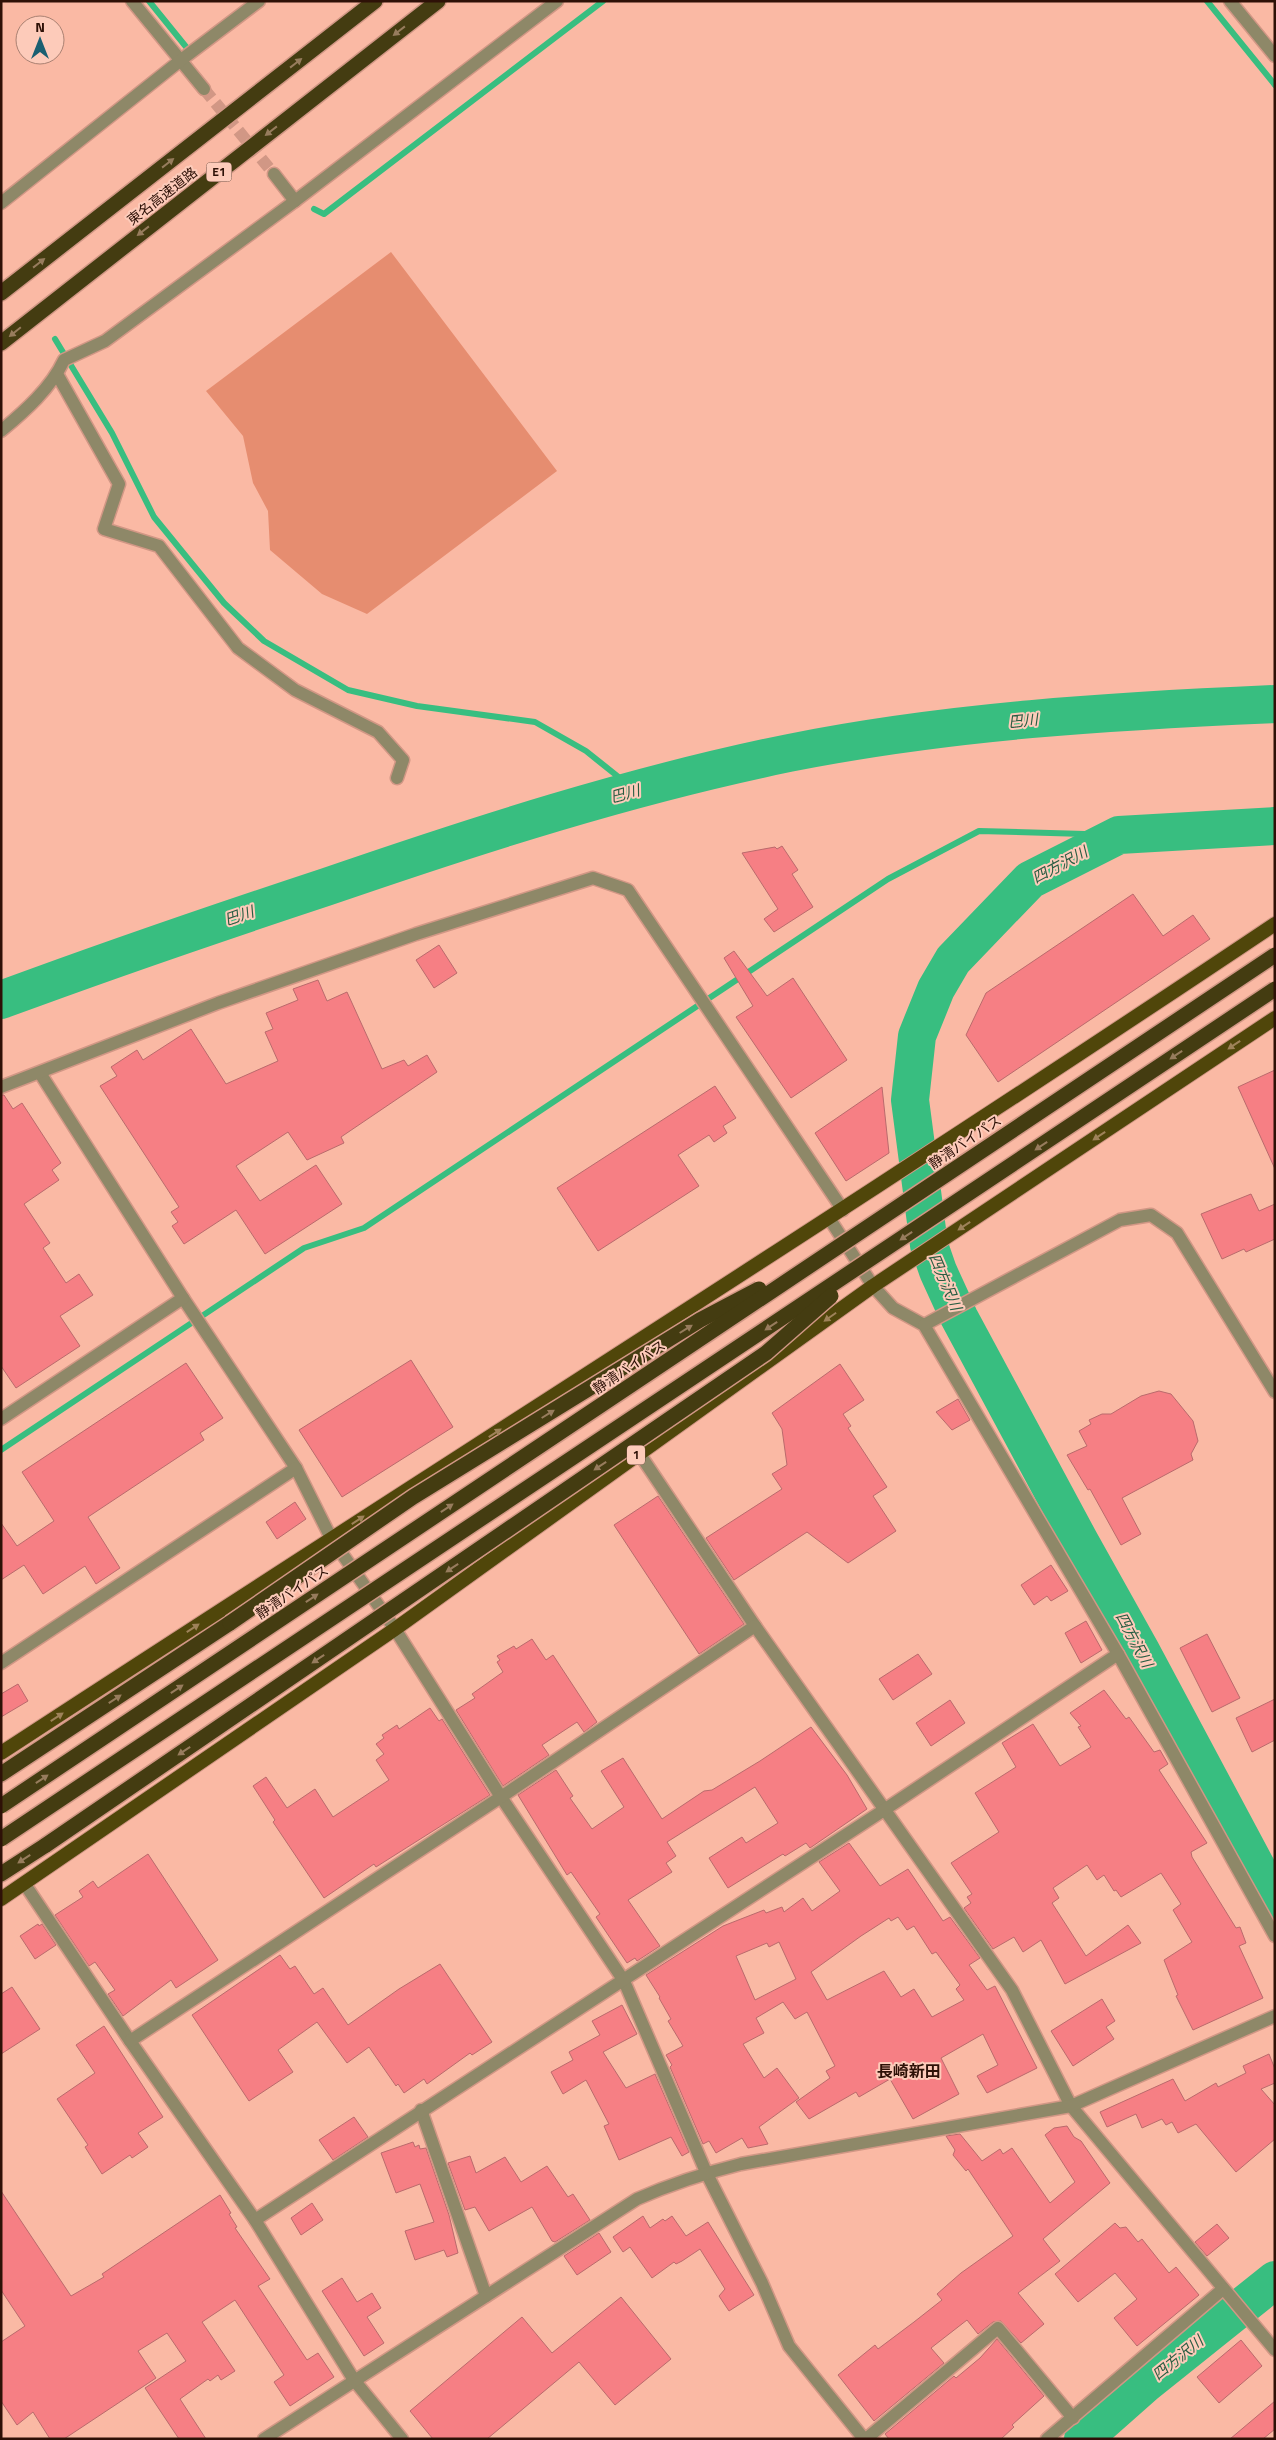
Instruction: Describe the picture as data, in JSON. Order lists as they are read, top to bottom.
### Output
{
  "streets": {
    "highway": [
      "E1",
      "東名高速道路",
      "静清バイパス",
      "1"
    ]
  },
  "districts": ["長崎新田"],
  "water": ["巴川", "四方沢川"],
  "north": "top"
}
